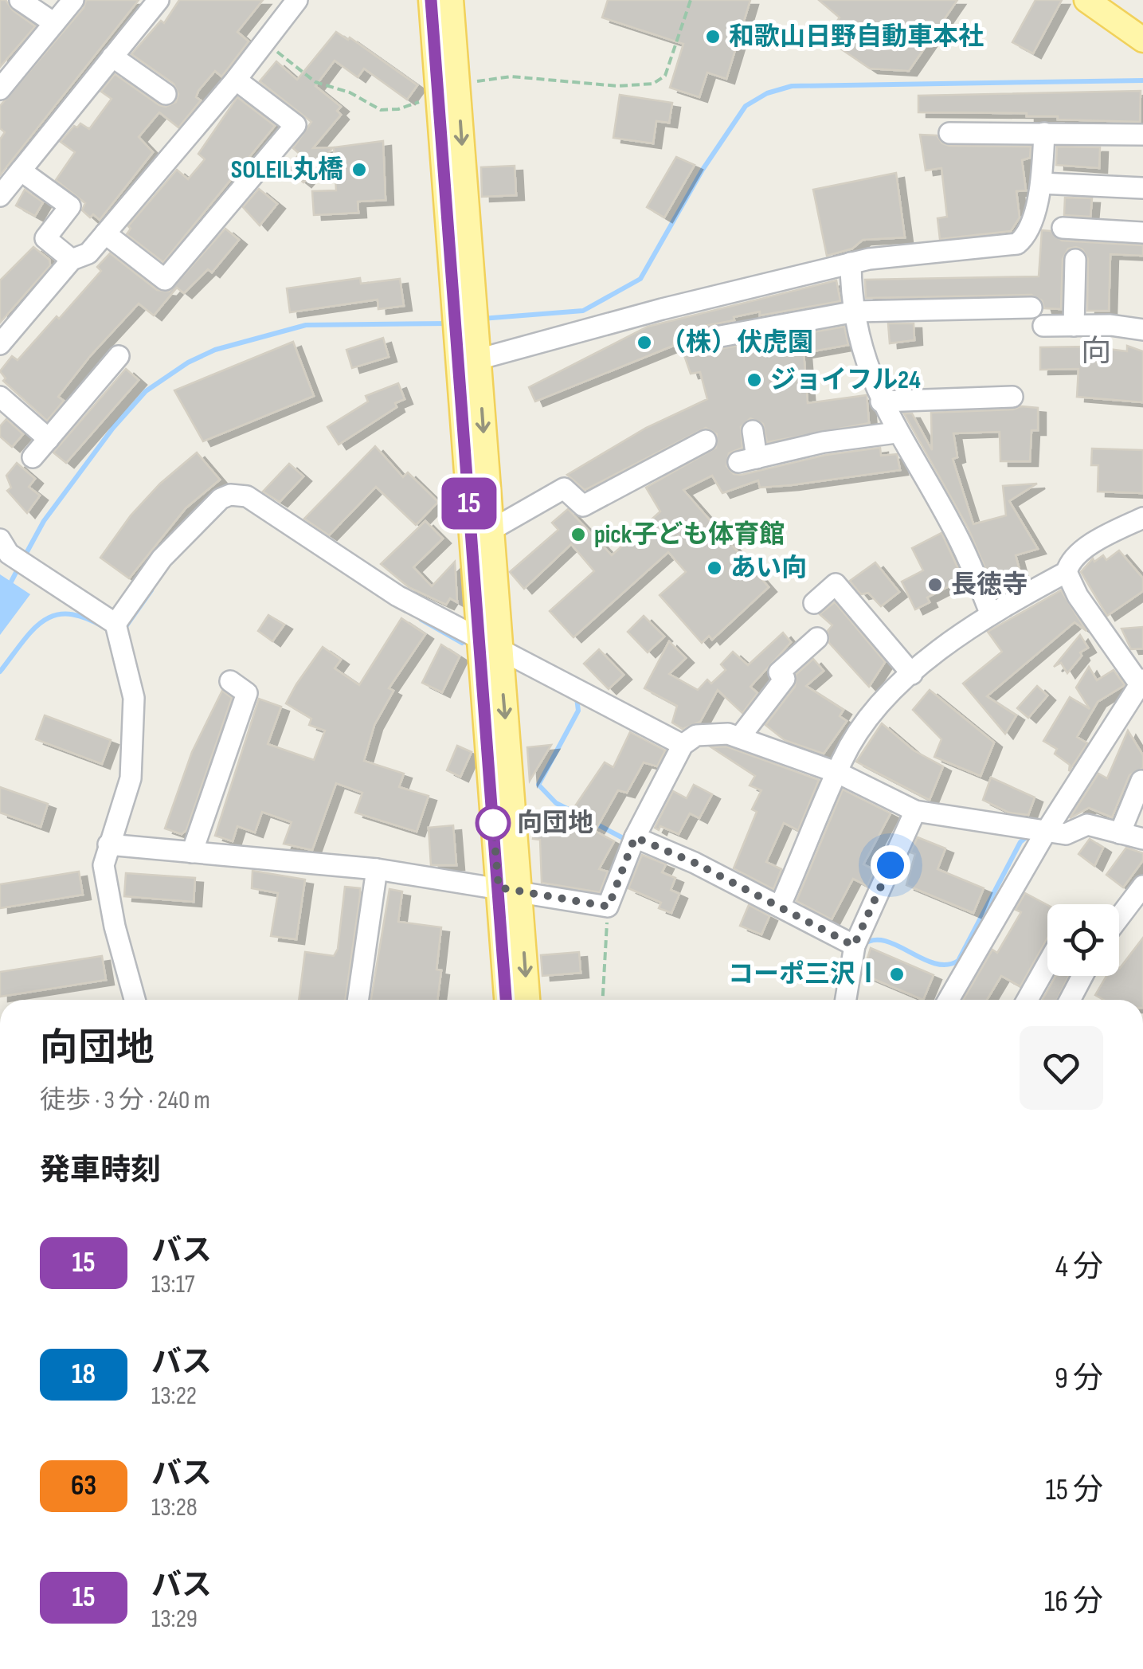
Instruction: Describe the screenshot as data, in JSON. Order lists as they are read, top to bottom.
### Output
{
  "districts": ["向"],
  "places": [
    "和歌山日野自動車本社",
    "SOLEIL丸橋",
    "（株）伏虎園",
    "ジョイフル24",
    "pick子ども体育館",
    "あい向",
    "長徳寺",
    "向団地",
    "コーポ三沢Ⅰ"
  ],
  "lines": ["bus line 15"],
  "page": {
    "on_map": "15",
    "heading": [
      ["向団地", "徒歩 · 3 分 · 240 m"],
      "発車時刻"
    ],
    "list": [
      {
        "mark": "15",
        "name": "バス",
        "note": "13:17",
        "value": "4 分"
      },
      {
        "mark": "18",
        "name": "バス",
        "note": "13:22",
        "value": "9 分"
      },
      {
        "mark": "63",
        "name": "バス",
        "note": "13:28",
        "value": "15 分"
      },
      {
        "mark": "15",
        "name": "バス",
        "note": "13:29",
        "value": "16 分"
      }
    ]
  }
}
